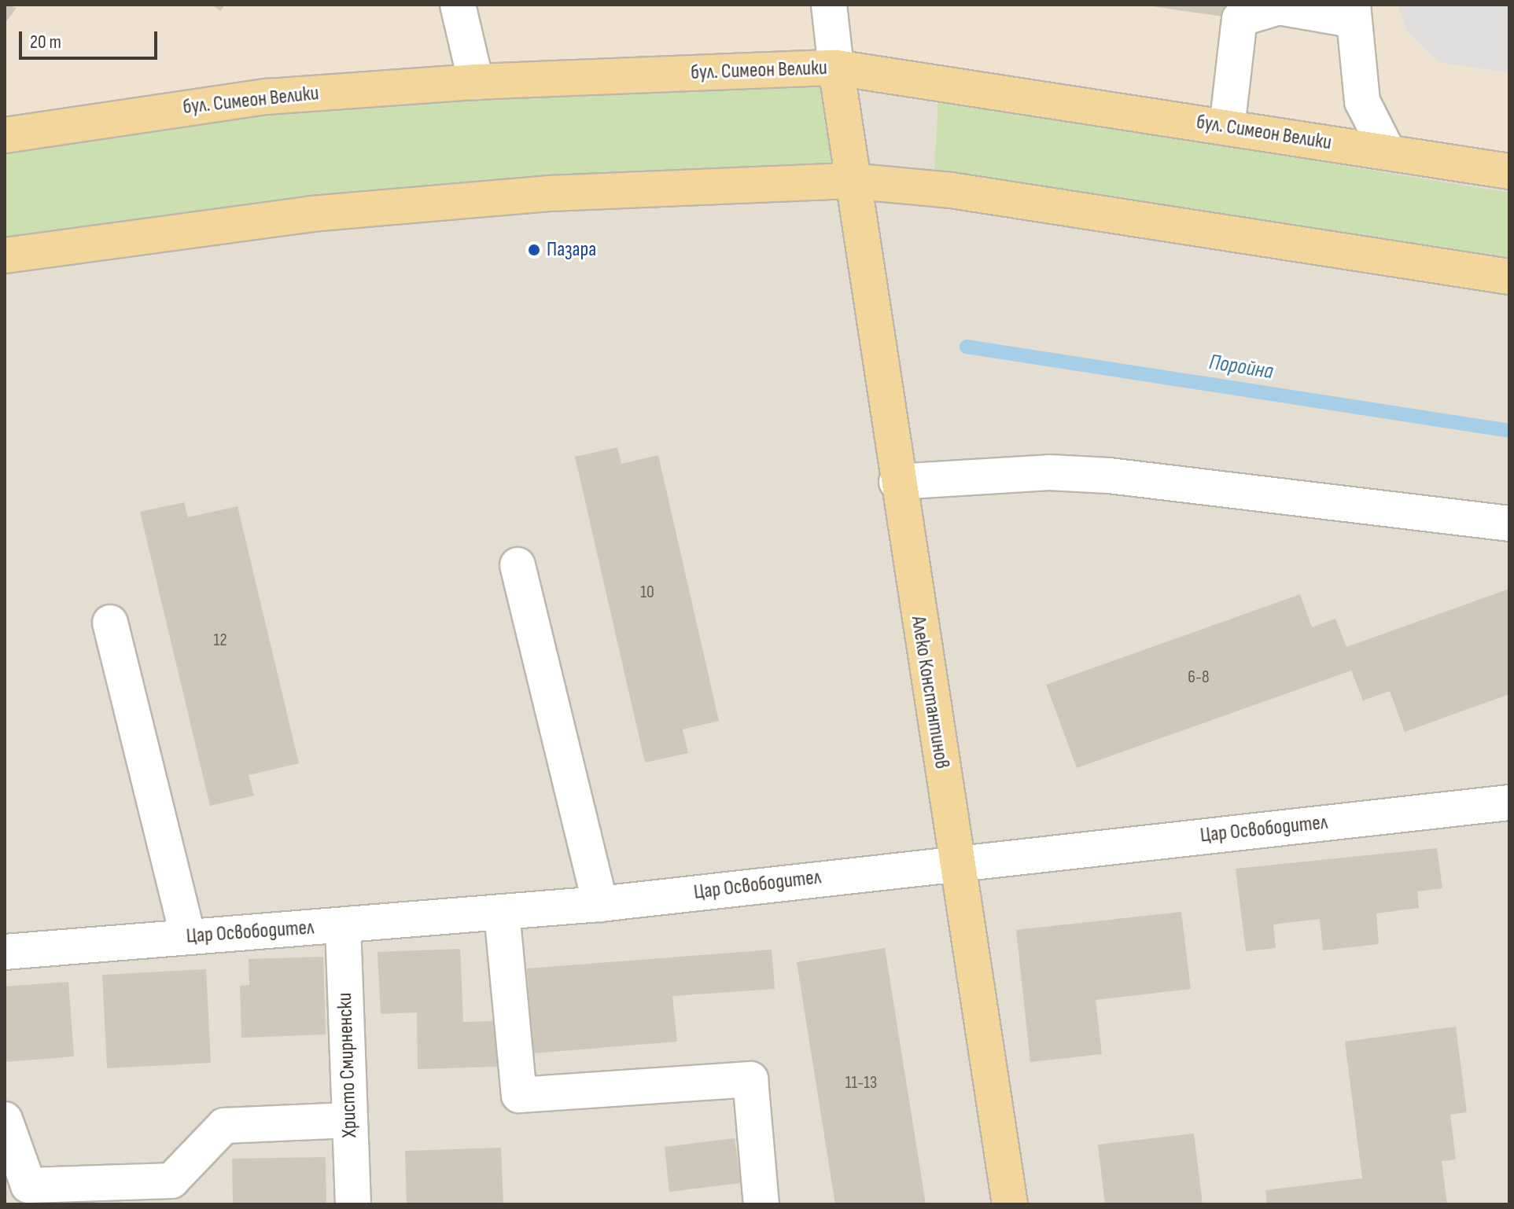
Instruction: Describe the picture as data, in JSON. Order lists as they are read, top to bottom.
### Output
{
  "streets": {
    "main road": ["бул. Симеон Велики", "Алеко Константинов"],
    "street": ["Цар Освободител", "Христо Смирненски"]
  },
  "crossings": [
    ["бул. Симеон Велики", "Алеко Константинов"],
    ["Алеко Константинов", "Цар Освободител"],
    ["Цар Освободител", "Христо Смирненски"]
  ],
  "water": ["Поройна"],
  "places": ["Пазара"],
  "house_numbers": [
    "10",
    "12",
    "6-8",
    "11-13"
  ],
  "scale_bar": "20 m"
}
